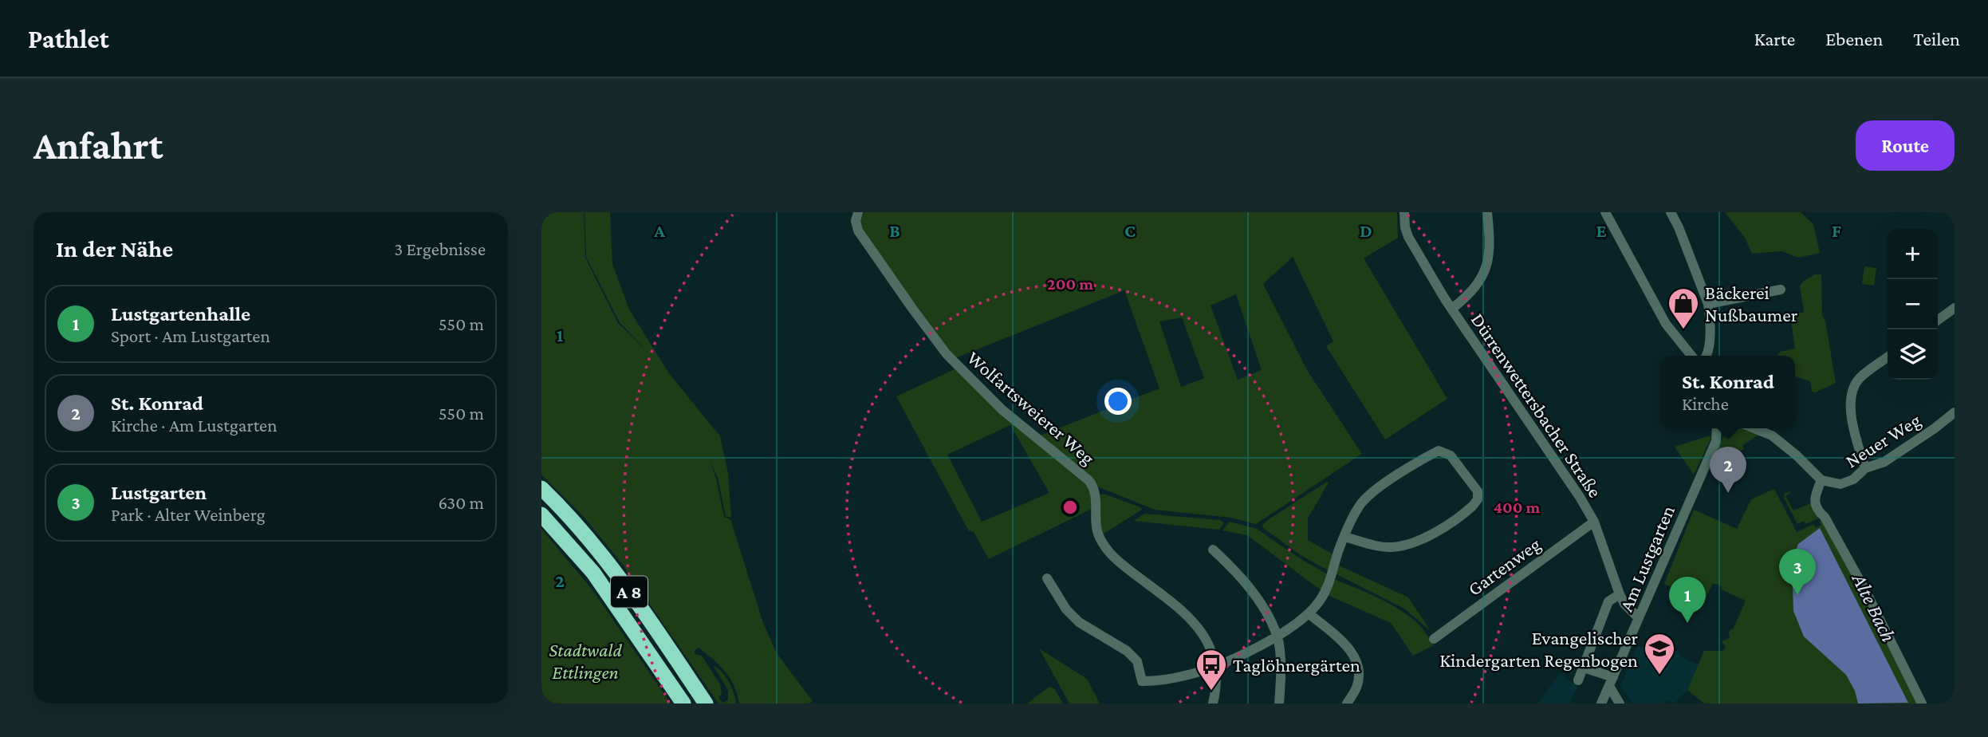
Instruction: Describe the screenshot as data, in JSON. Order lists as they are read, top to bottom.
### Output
{
  "streets": {
    "highway": ["A 8"],
    "street": [
      "Dürrenwettersbacher Straße",
      "Wolfartsweierer Weg",
      "Neuer Weg",
      "Am Lustgarten",
      "Gartenweg"
    ]
  },
  "crossings": [
    ["Dürrenwettersbacher Straße", "Am Lustgarten"],
    ["Dürrenwettersbacher Straße", "Gartenweg"]
  ],
  "water": ["Alte Bach"],
  "parks": ["Stadtwald Ettlingen"],
  "places": {
    "shop": ["Bäckerei Nußbaumer"],
    "school or university": ["Evangelischer Kindergarten Regenbogen"],
    "bus stop": ["Taglöhnergärten"]
  },
  "page": {
    "header": "Pathlet",
    "nav": ["Karte", "Ebenen", "Teilen"],
    "buttons": "Route",
    "title": "Anfahrt",
    "heading": ["In der Nähe", "3 Ergebnisse"],
    "map_buttons": ["+", "−"],
    "list": [
      {
        "mark": "1",
        "name": "Lustgartenhalle",
        "note": "Sport · Am Lustgarten",
        "value": "550 m"
      },
      {
        "mark": "2",
        "name": "St. Konrad",
        "note": "Kirche · Am Lustgarten",
        "value": "550 m"
      },
      {
        "mark": "3",
        "name": "Lustgarten",
        "note": "Park · Alter Weinberg",
        "value": "630 m"
      }
    ],
    "popup": ["St. Konrad", "Kirche"],
    "pins": ["2", "3", "1"]
  },
  "grid": {
    "columns": [
      "A",
      "B",
      "C",
      "D",
      "E",
      "F"
    ],
    "rows": ["1", "2"]
  },
  "rings": ["200 m", "400 m"]
}
